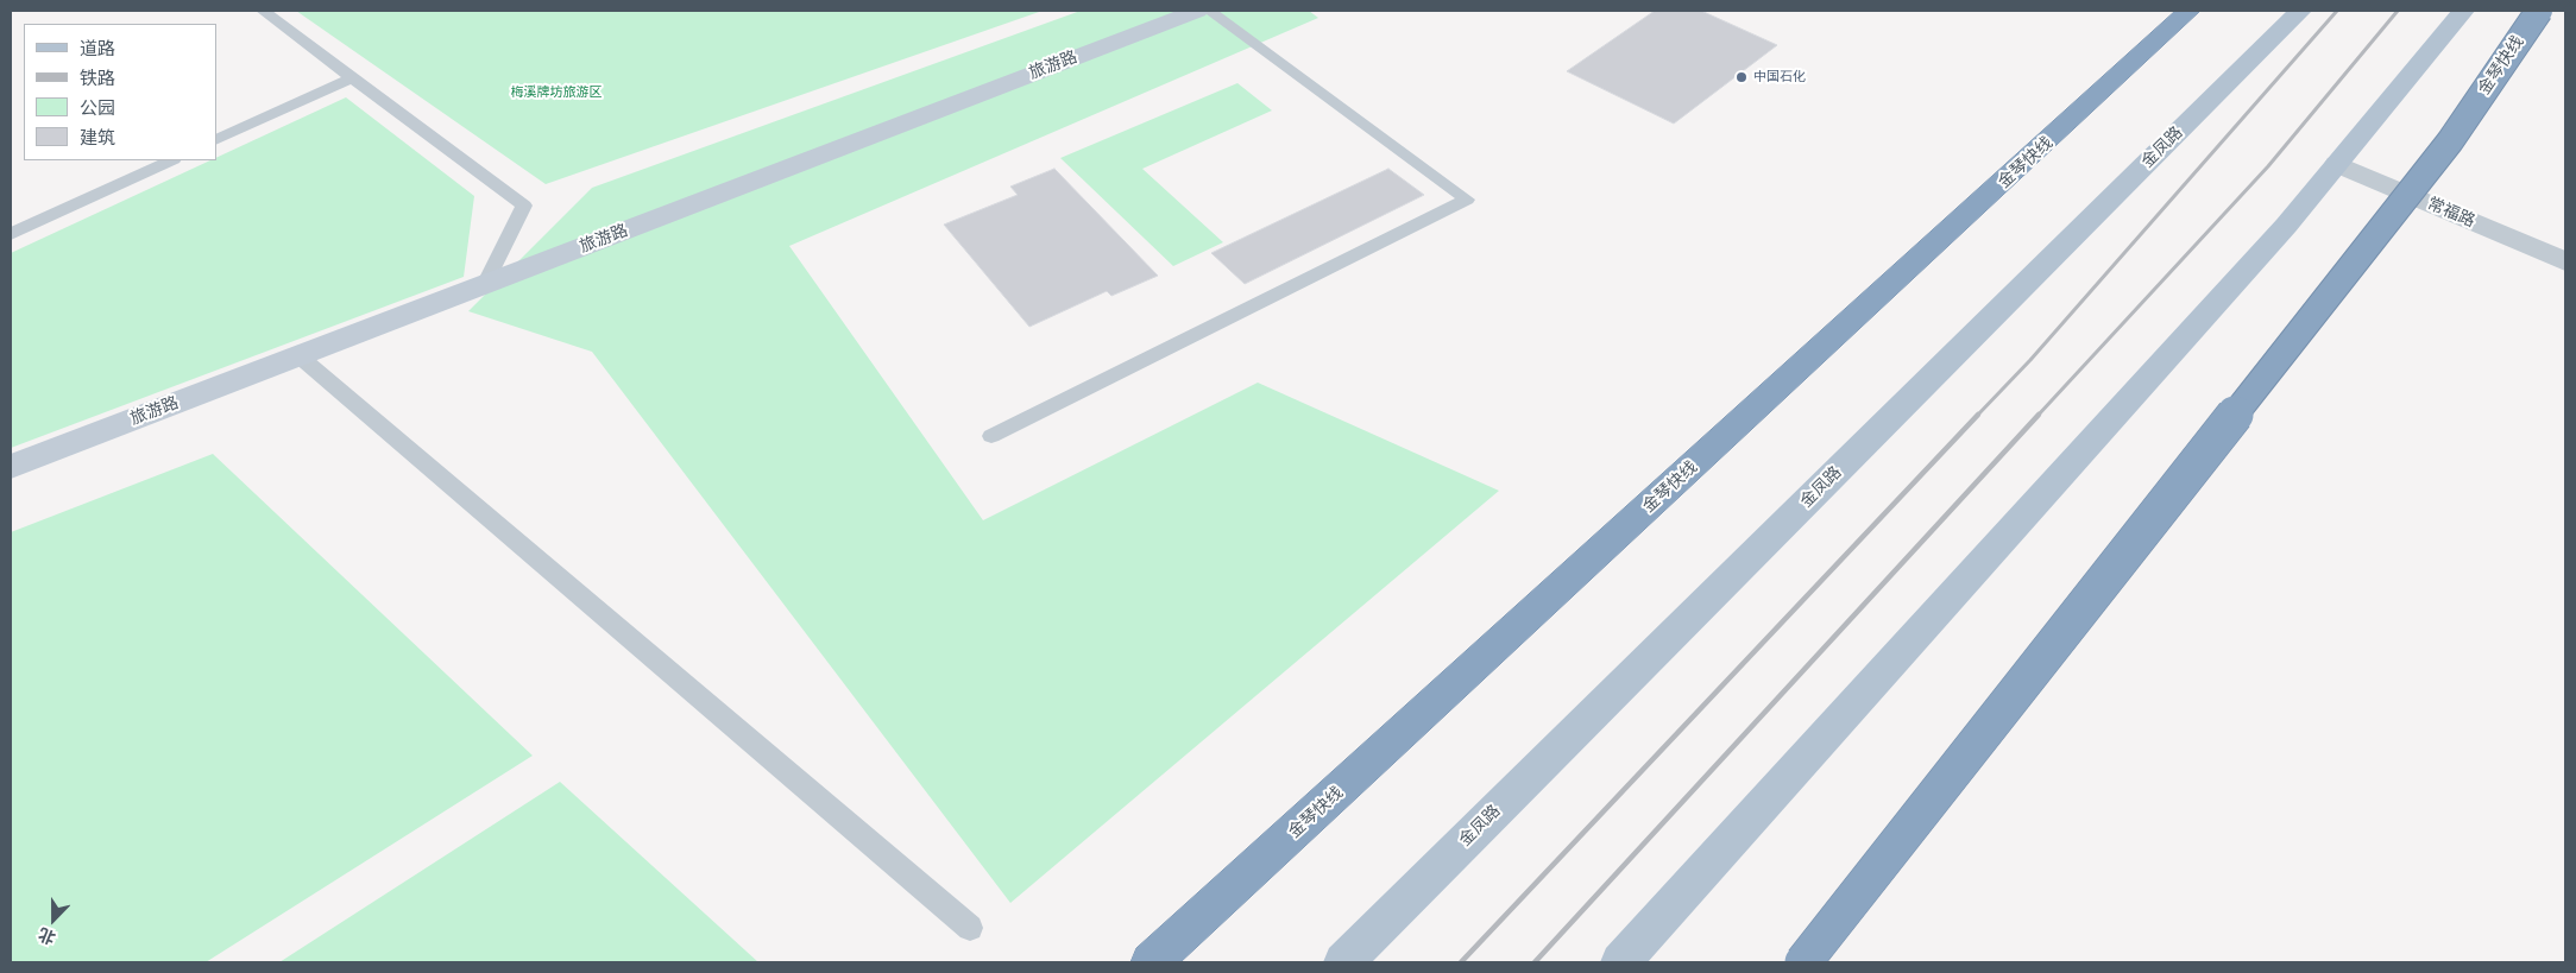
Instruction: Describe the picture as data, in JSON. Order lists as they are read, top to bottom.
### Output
{
  "streets": {
    "highway": ["金琴快线"],
    "main road": ["金凤路"],
    "street": ["旅游路", "常福路"]
  },
  "parks": ["梅溪牌坊旅游区"],
  "places": ["中国石化"],
  "legend": [
    "道路",
    "铁路",
    "公园",
    "建筑"
  ],
  "north": "bottom"
}
